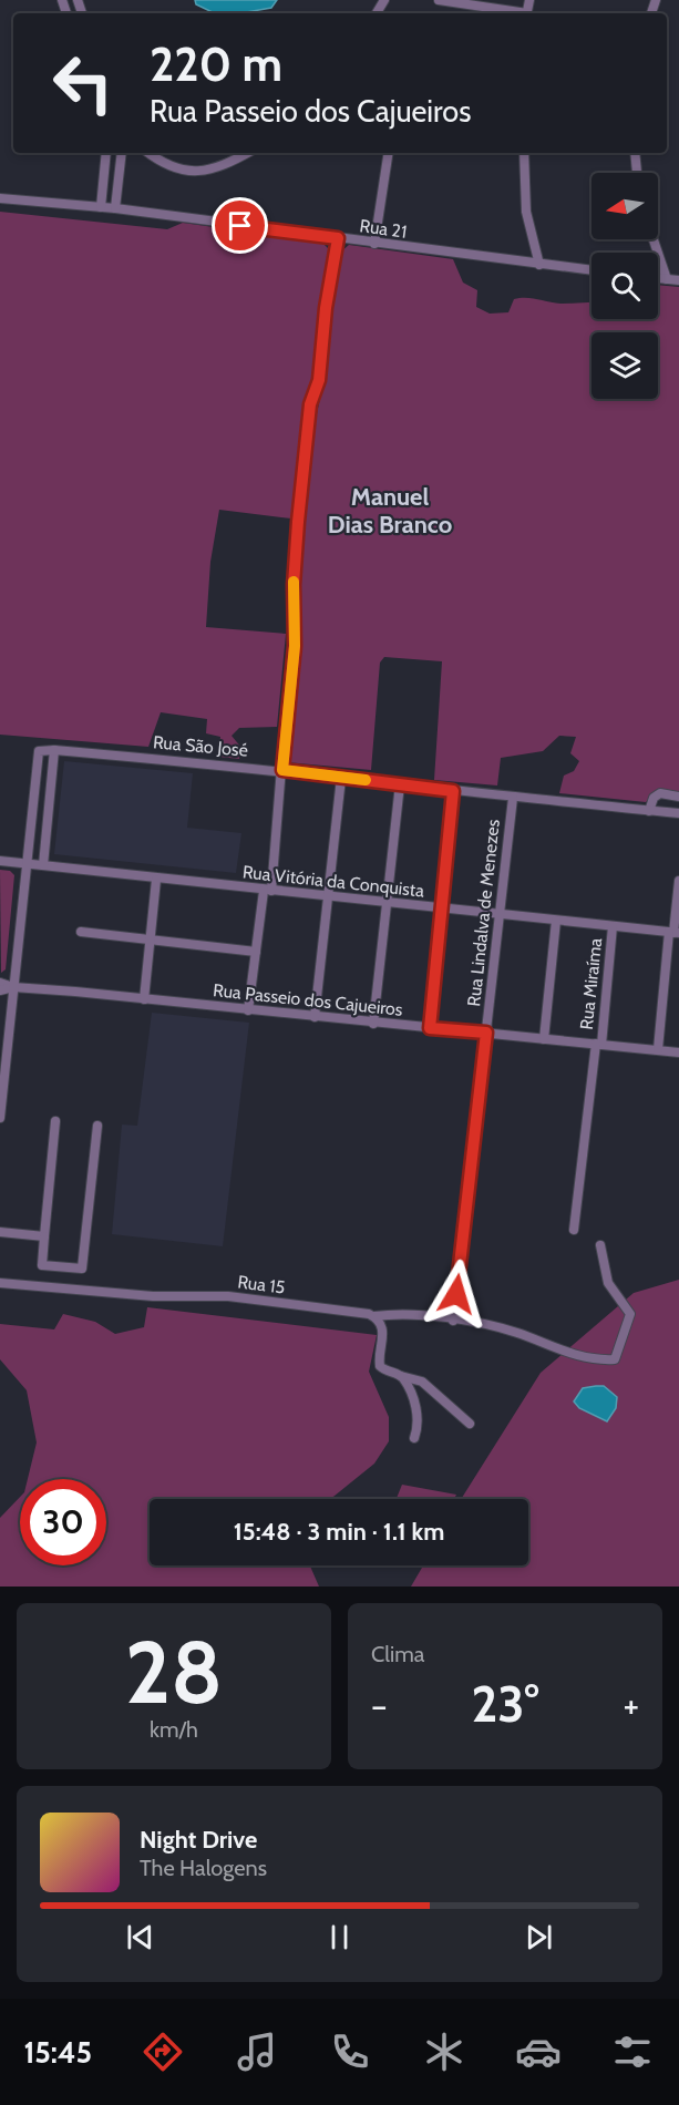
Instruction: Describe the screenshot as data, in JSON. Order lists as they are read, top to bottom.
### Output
{
  "streets": {
    "street": [
      "Rua 21",
      "Rua São José",
      "Rua Vitória da Conquista",
      "Rua Lindalva de Menezes",
      "Rua Miraíma",
      "Rua Passeio dos Cajueiros",
      "Rua 15"
    ]
  },
  "crossings": [
    ["Rua São José", "Rua Vitória da Conquista"],
    ["Rua São José", "Rua Lindalva de Menezes"],
    ["Rua Vitória da Conquista", "Rua Lindalva de Menezes"],
    ["Rua Vitória da Conquista", "Rua Miraíma"],
    ["Rua Lindalva de Menezes", "Rua Passeio dos Cajueiros"],
    ["Rua Lindalva de Menezes", "Rua 15"],
    ["Rua Miraíma", "Rua Passeio dos Cajueiros"]
  ],
  "districts": ["Manuel Dias Branco"],
  "north": "left",
  "page": {
    "turn": ["220 m", "Rua Passeio dos Cajueiros"],
    "limit": "30",
    "trip": "15:48 · 3 min · 1.1 km",
    "tile": [
      ["28", "km/h"],
      "Clima"
    ],
    "heat": ["−", "23°", "+"],
    "song": ["Night Drive", "The Halogens"],
    "tabs": "15:45"
  }
}
